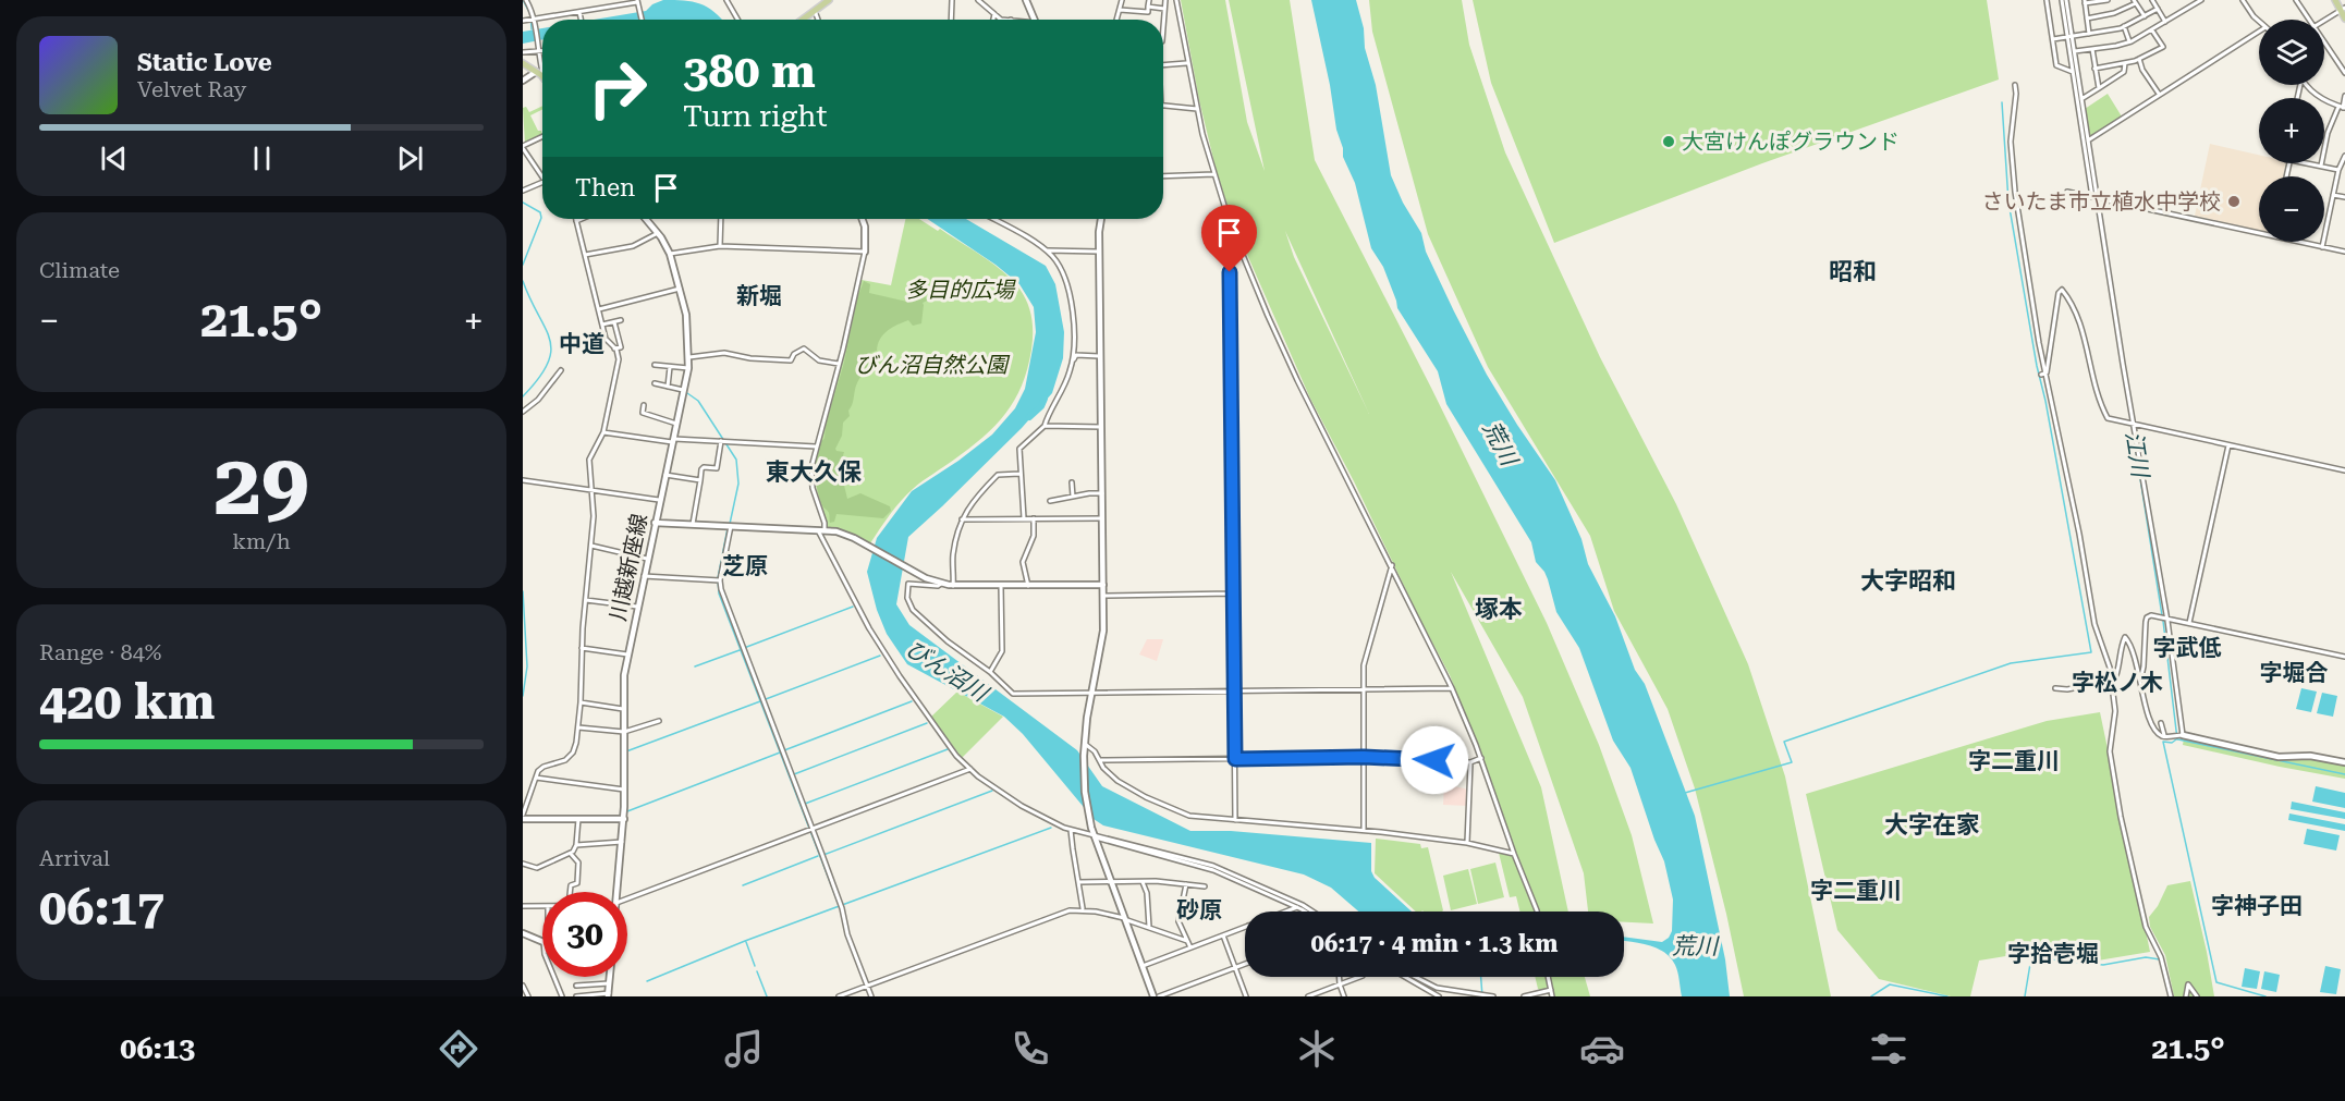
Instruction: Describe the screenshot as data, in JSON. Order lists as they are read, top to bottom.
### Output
{
  "streets": {
    "street": ["川越新座線"]
  },
  "districts": [
    "昭和",
    "新堀",
    "中道",
    "東大久保",
    "芝原",
    "大字昭和",
    "塚本",
    "字武低",
    "字堀合",
    "字松ノ木",
    "字二重川",
    "大字在家",
    "字二重川",
    "字神子田",
    "砂原",
    "字拾壱堀"
  ],
  "water": ["荒川", "江川", "びん沼川"],
  "parks": ["多目的広場", "びん沼自然公園"],
  "places": ["大宮けんぽグラウンド", "さいたま市立植水中学校"],
  "page": {
    "map_buttons": ["+", "−"],
    "turn": ["380 m", "Turn right"],
    "song": ["Static Love", "Velvet Ray"],
    "then": "Then",
    "tile": [
      "Climate",
      ["29", "km/h"],
      ["Range · 84%", "420 km"],
      ["Arrival", "06:17"]
    ],
    "heat": ["−", "21.5°", "+"],
    "limit": "30",
    "trip": "06:17 · 4 min · 1.3 km",
    "tabs": ["06:13", "21.5°"]
  }
}
